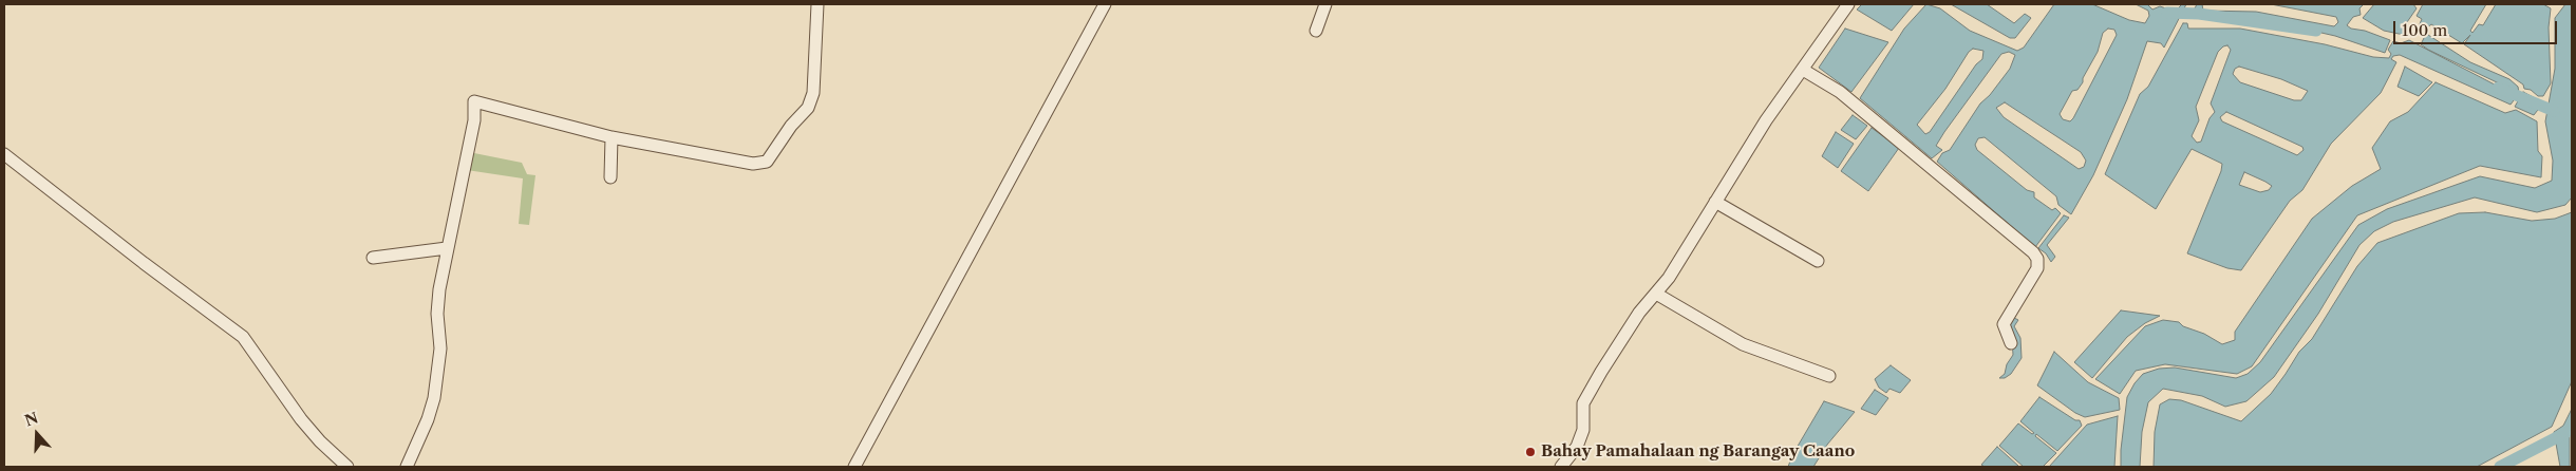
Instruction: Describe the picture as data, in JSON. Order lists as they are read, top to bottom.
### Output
{
  "places": ["Bahay Pamahalaan ng Barangay Caano"],
  "scale_bar": "100 m",
  "north": "top"
}
